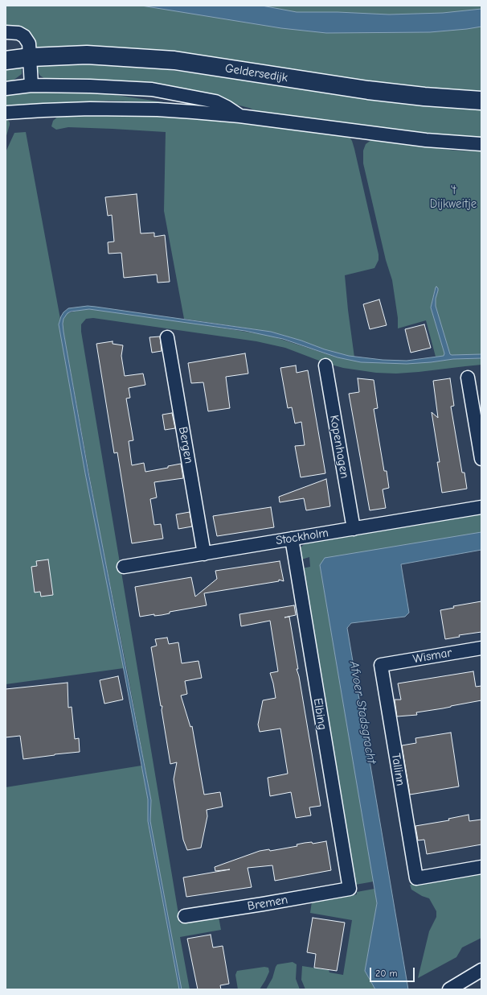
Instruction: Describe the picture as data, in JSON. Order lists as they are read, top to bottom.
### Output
{
  "streets": {
    "main road": ["Geldersedijk"],
    "street": [
      "Bergen",
      "Kopenhagen",
      "Stockholm",
      "Wismar",
      "Elbing",
      "Tallinn",
      "Bremen"
    ]
  },
  "crossings": [
    ["Bergen", "Stockholm"],
    ["Kopenhagen", "Stockholm"],
    ["Stockholm", "Elbing"],
    ["Wismar", "Tallinn"],
    ["Elbing", "Bremen"]
  ],
  "water": ["Afvoer Stadsgracht"],
  "parks": ["'t Dijkweitje"],
  "scale_bar": "20 m"
}
